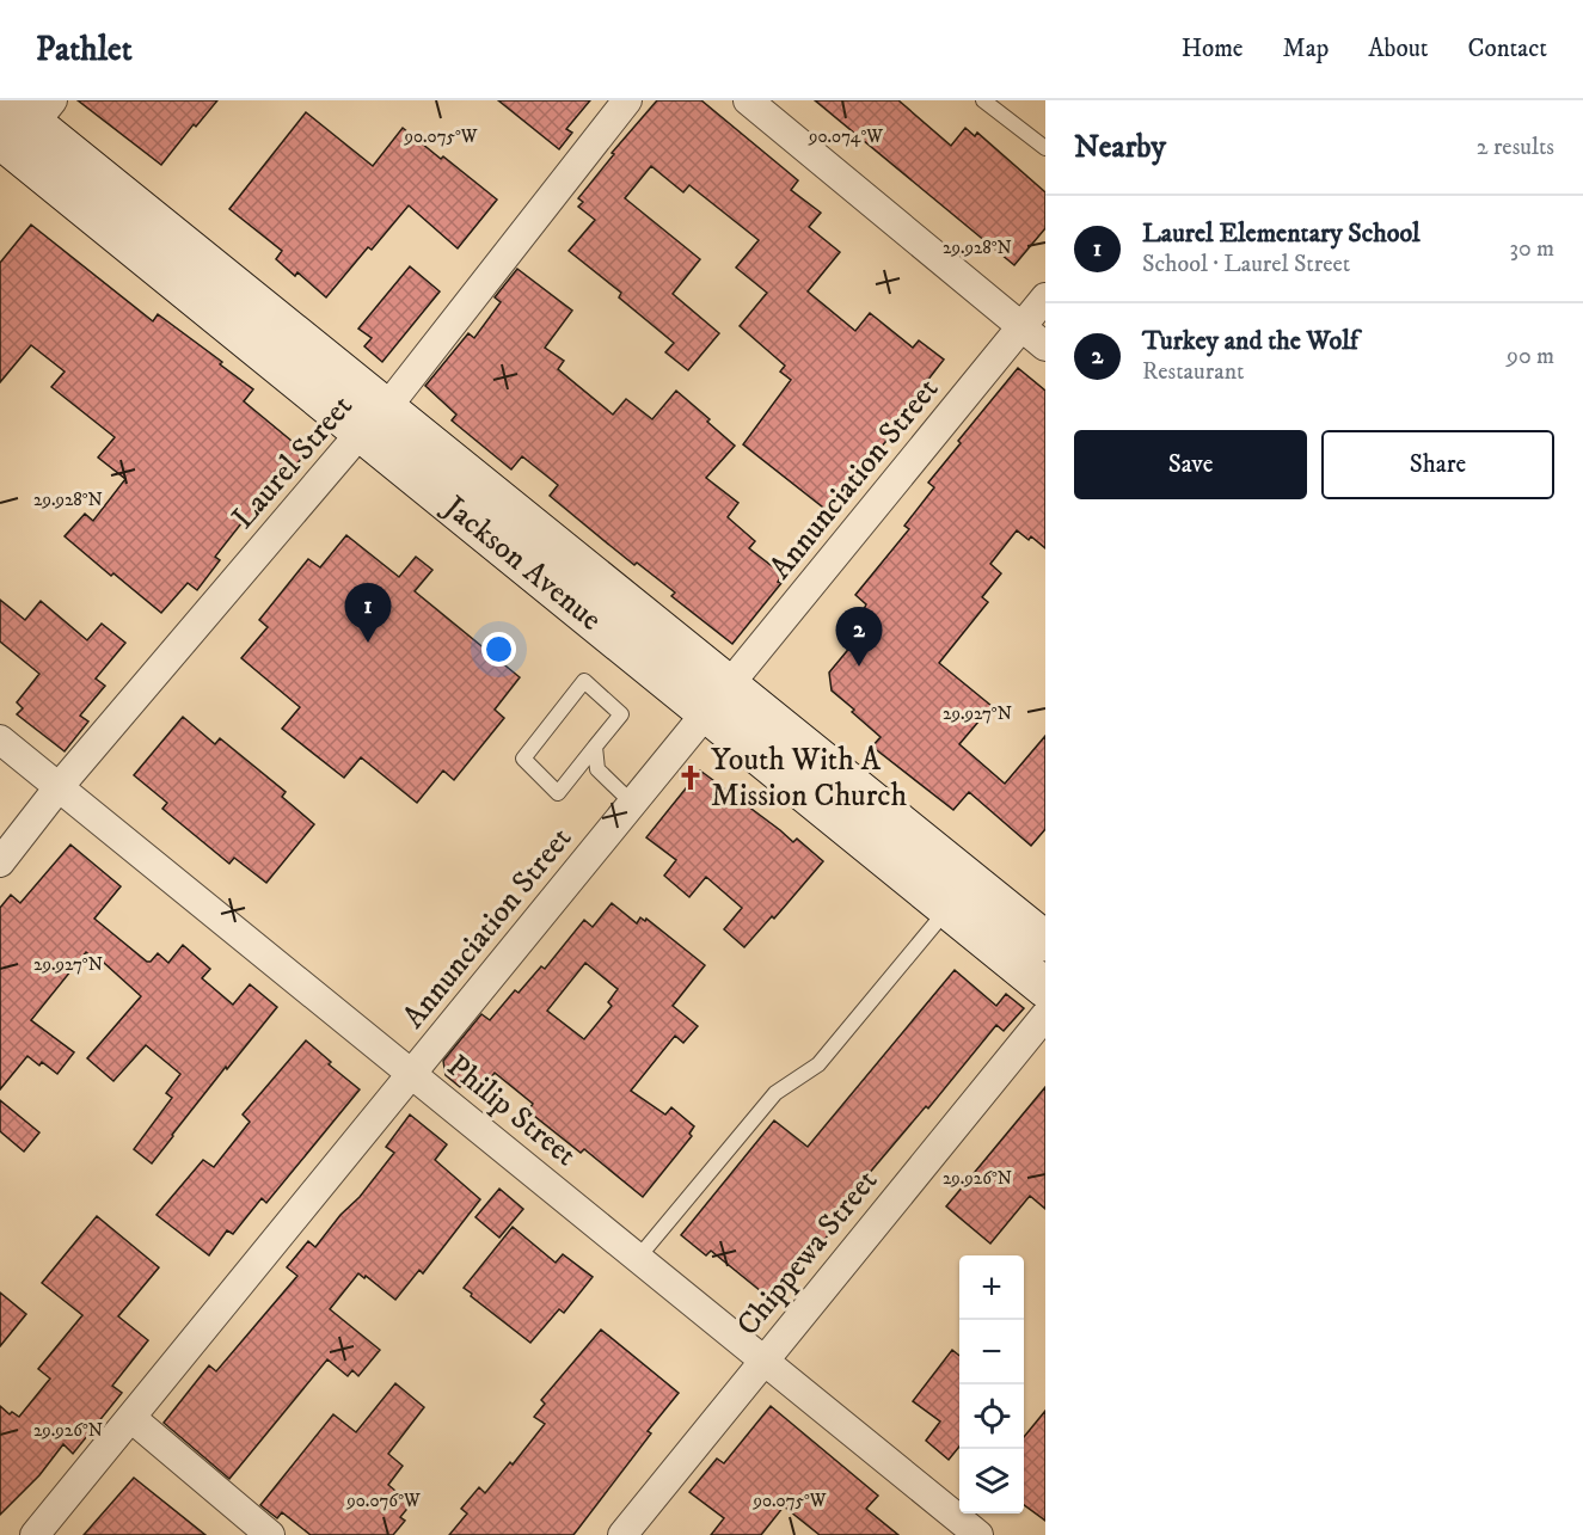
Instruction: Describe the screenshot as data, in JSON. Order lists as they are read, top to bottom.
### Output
{
  "streets": {
    "street": [
      "Laurel Street",
      "Annunciation Street",
      "Jackson Avenue",
      "Philip Street",
      "Chippewa Street"
    ]
  },
  "crossings": [
    ["Laurel Street", "Jackson Avenue"],
    ["Laurel Street", "Philip Street"],
    ["Annunciation Street", "Jackson Avenue"],
    ["Annunciation Street", "Philip Street"],
    ["Philip Street", "Chippewa Street"]
  ],
  "places": {
    "church": ["Youth With A Mission Church"]
  },
  "page": {
    "header": "Pathlet",
    "nav": [
      "Home",
      "Map",
      "About",
      "Contact"
    ],
    "heading": ["Nearby", "2 results"],
    "list": [
      {
        "mark": "1",
        "name": "Laurel Elementary School",
        "note": "School · Laurel Street",
        "value": "30 m"
      },
      {
        "mark": "2",
        "name": "Turkey and the Wolf",
        "note": "Restaurant",
        "value": "90 m"
      }
    ],
    "buttons": ["Save", "Share"],
    "pins": ["1", "2"],
    "map_buttons": ["+", "−"]
  },
  "coordinates": [
    "90.075°W",
    "90.074°W",
    "29.928°N",
    "29.927°N",
    "29.926°N",
    "90.076°W"
  ]
}
